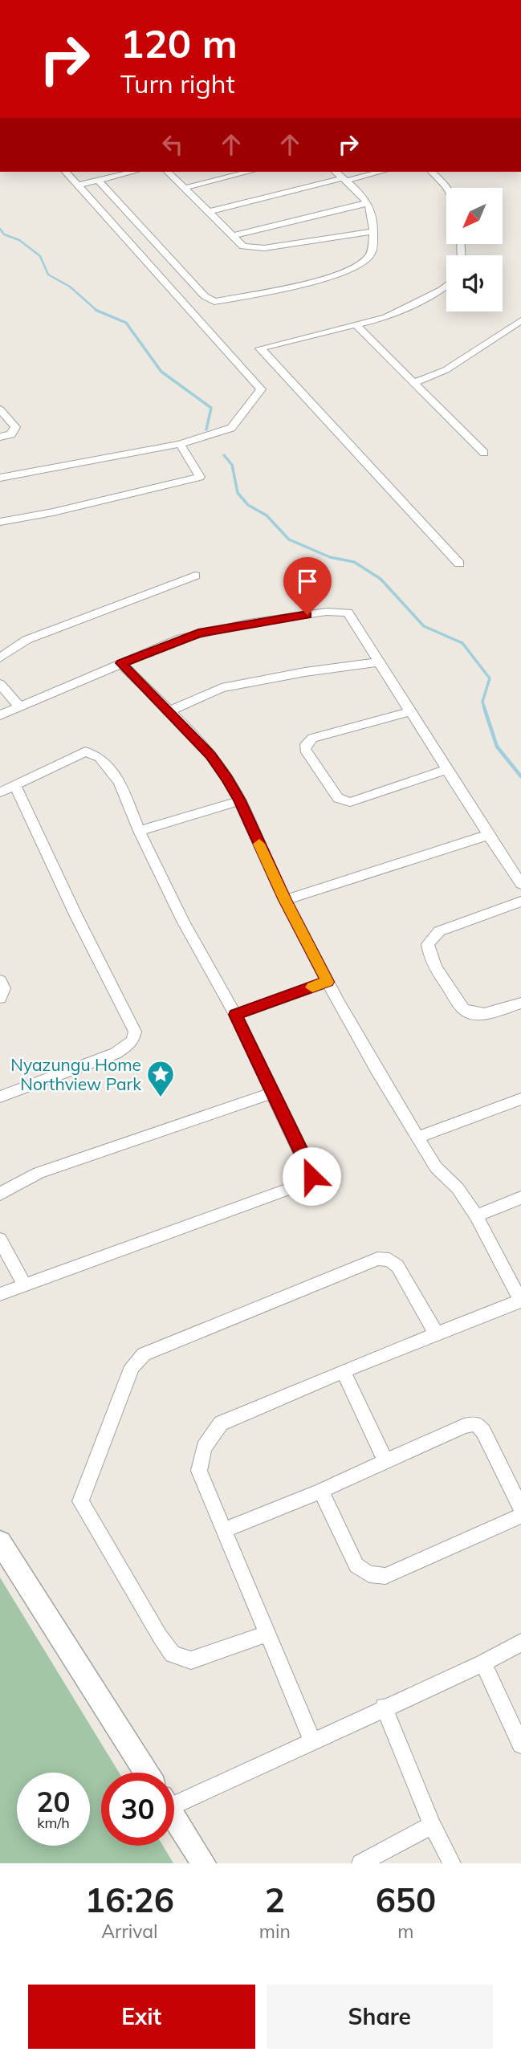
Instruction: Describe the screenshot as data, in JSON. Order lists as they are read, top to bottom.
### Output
{
  "places": {
    "place": ["Nyazungu Home Northview Park"]
  },
  "north": "bottom left",
  "page": {
    "turn": ["120 m", "Turn right"],
    "speed": "20 km/h",
    "limit": "30",
    "eta": [
      "16:26",
      "Arrival",
      "2",
      "min",
      "650",
      "m"
    ],
    "buttons": ["Exit", "Share"]
  }
}
